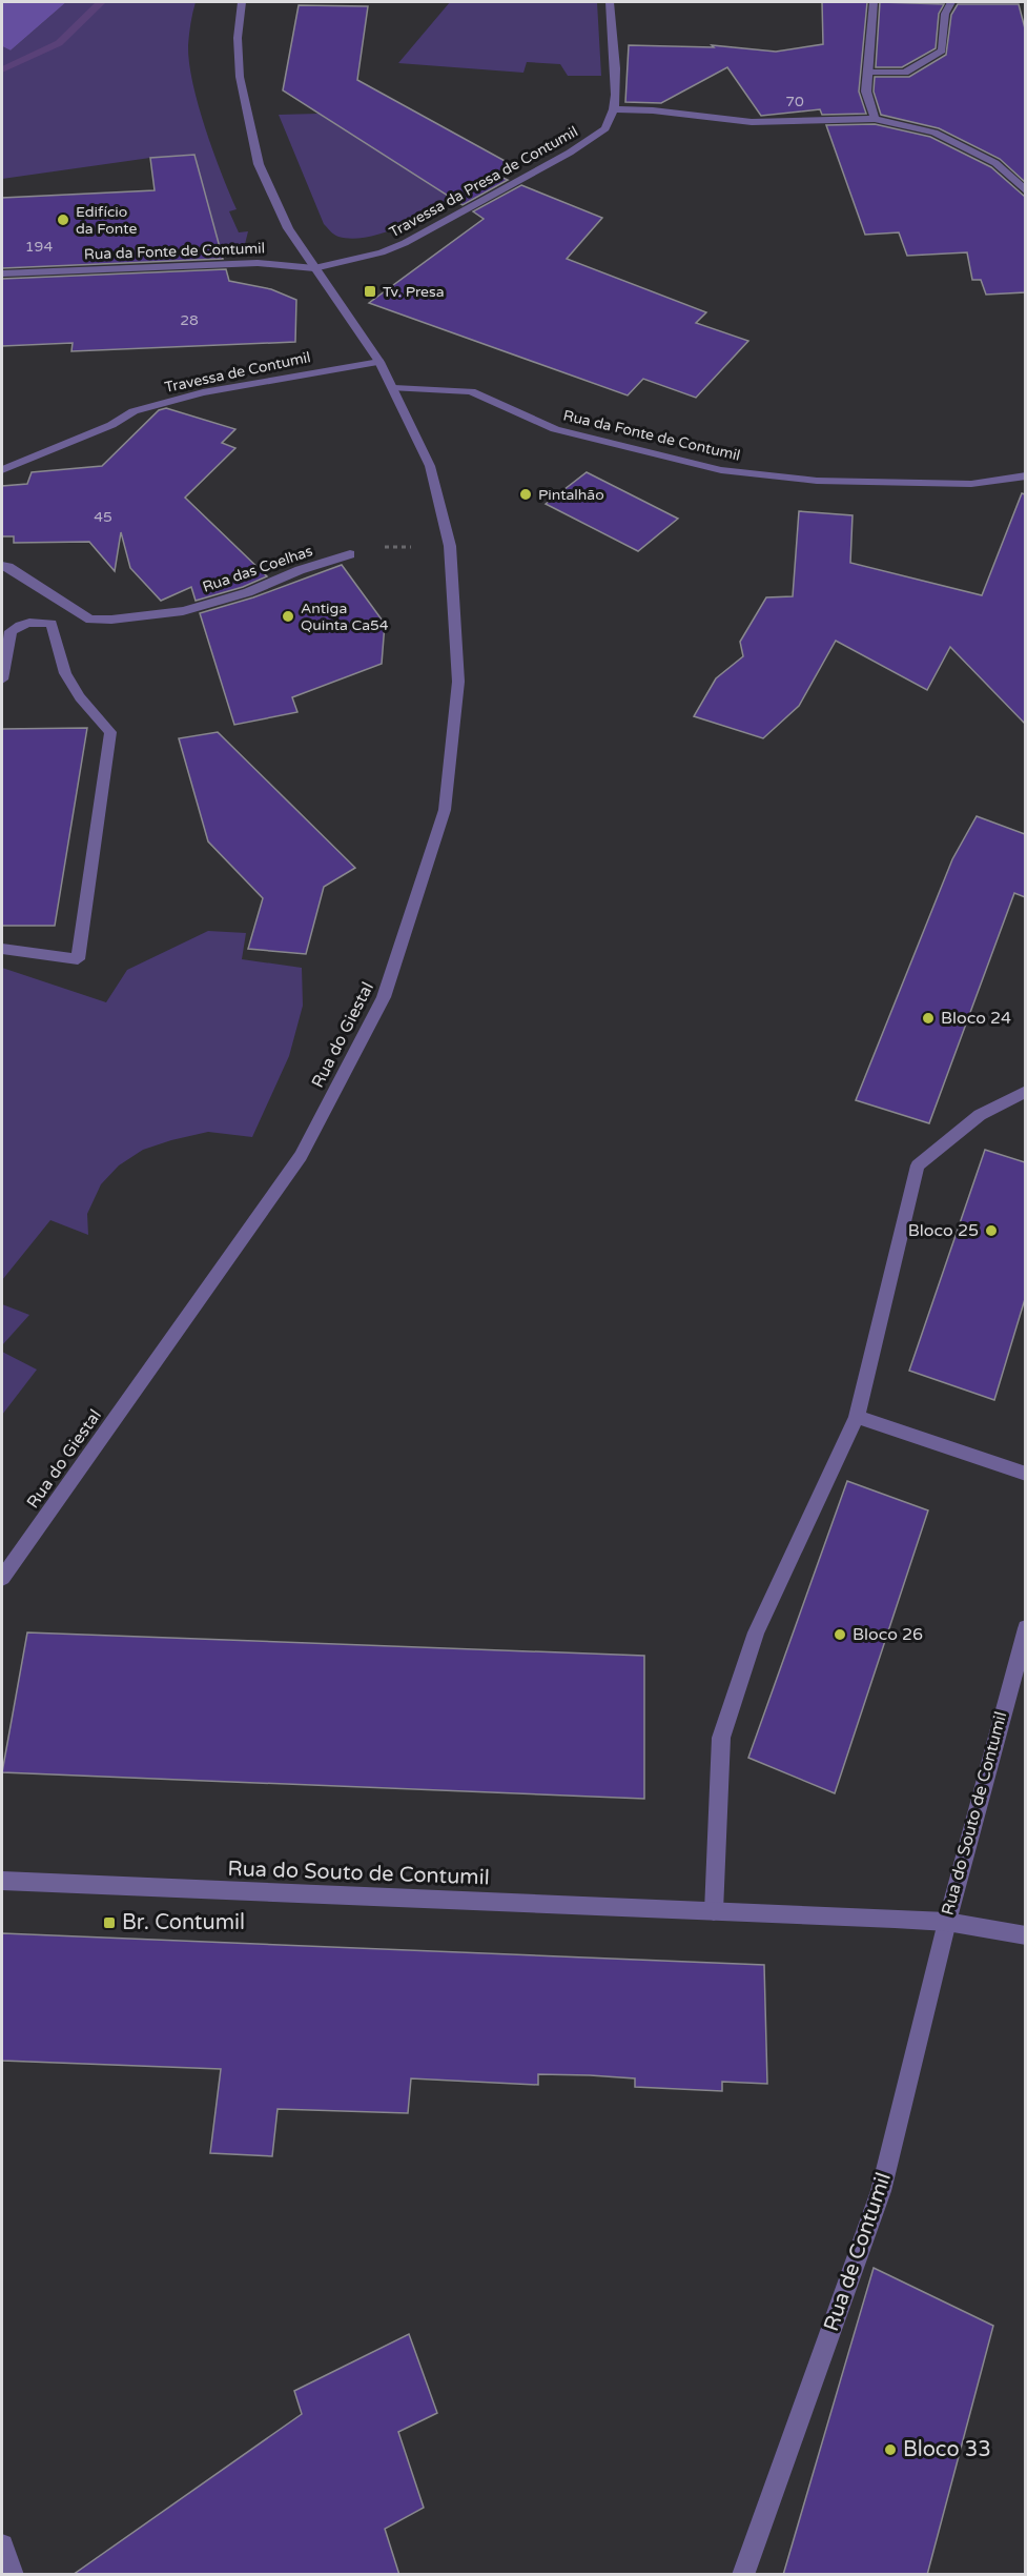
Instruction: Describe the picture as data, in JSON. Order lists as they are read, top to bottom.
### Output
{
  "streets": {
    "street": [
      "Travessa da Presa de Contumil",
      "Rua da Fonte de Contumil",
      "Travessa de Contumil",
      "Rua das Coelhas",
      "Rua do Giestal",
      "Rua do Souto de Contumil",
      "Rua de Contumil"
    ]
  },
  "crossings": [
    ["Travessa da Presa de Contumil", "Rua da Fonte de Contumil"],
    ["Rua da Fonte de Contumil", "Rua do Giestal"],
    ["Rua do Souto de Contumil", "Rua de Contumil"]
  ],
  "places": {
    "other": [
      "Edifício da Fonte",
      "Pintalhão",
      "Antiga Quinta Ca54",
      "Bloco 24",
      "Bloco 25",
      "Bloco 26",
      "Bloco 33"
    ],
    "transit": ["Tv. Presa", "Br. Contumil"]
  },
  "house_numbers": [
    "70",
    "194",
    "28",
    "45"
  ]
}
